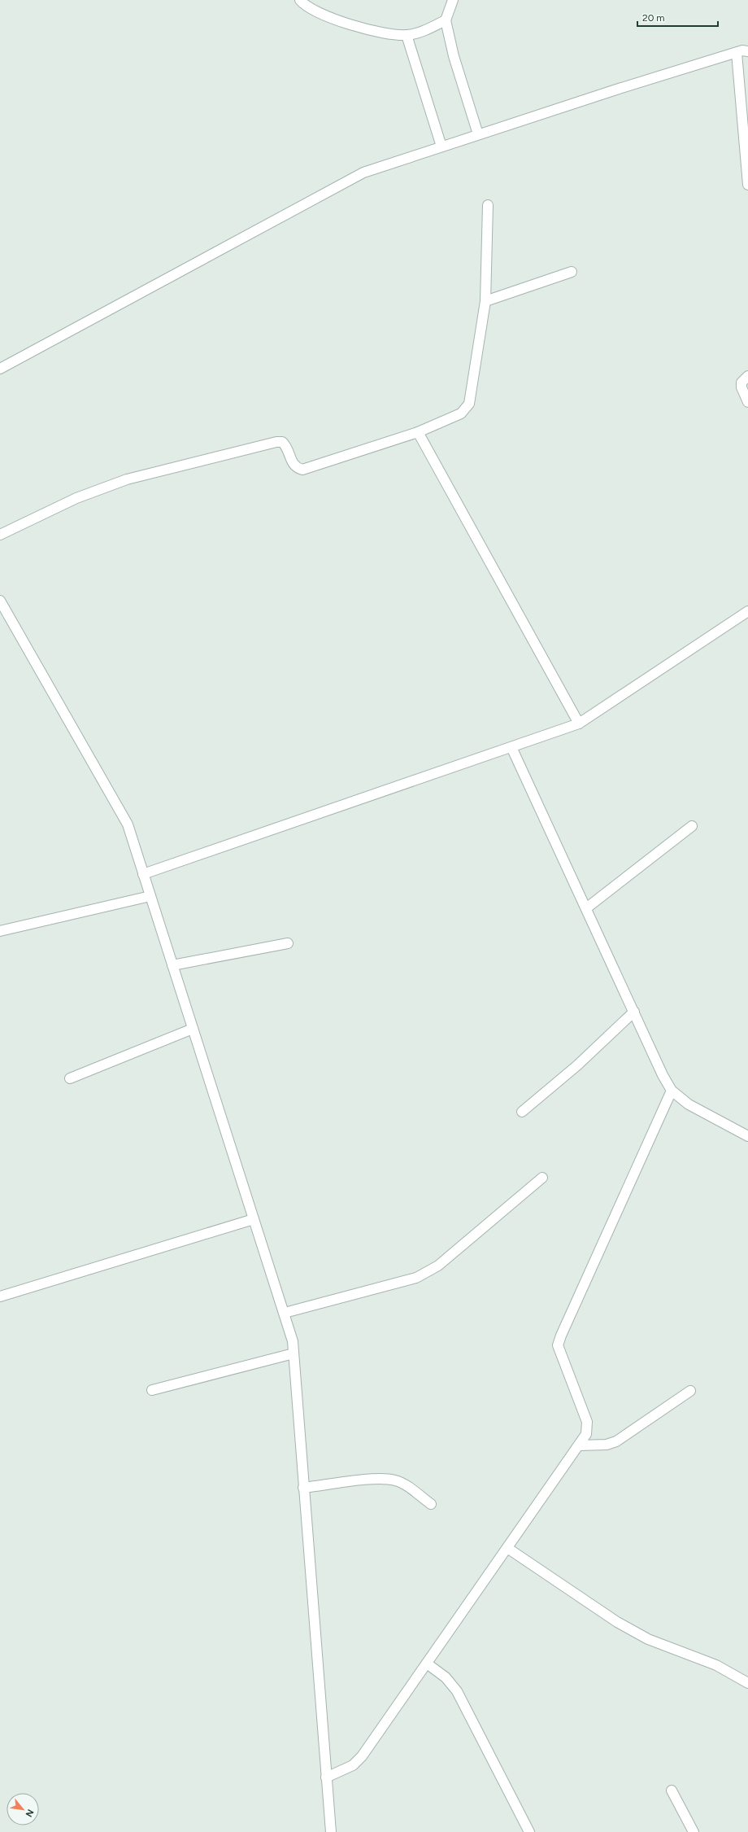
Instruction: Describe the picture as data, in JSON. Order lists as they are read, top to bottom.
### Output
{
  "scale_bar": "20 m",
  "north": "bottom right"
}
